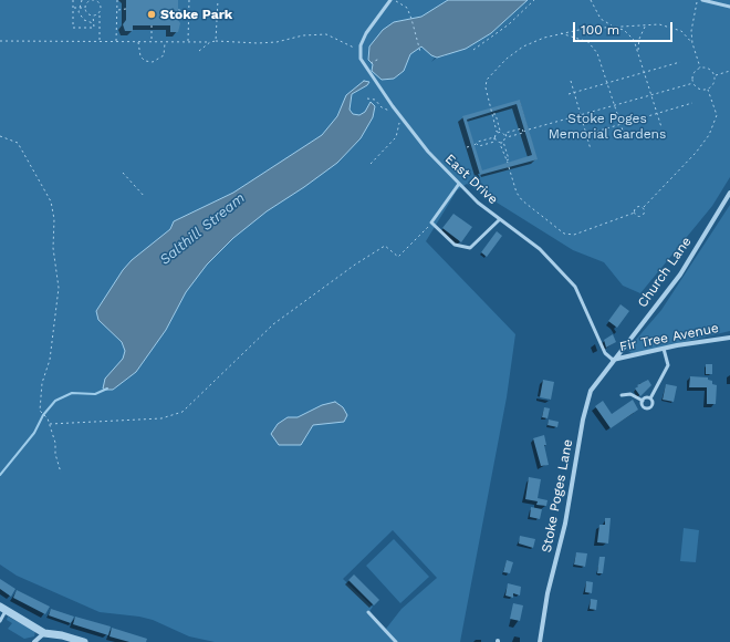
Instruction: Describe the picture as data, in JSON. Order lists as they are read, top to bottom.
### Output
{
  "streets": {
    "street": ["Church Lane", "Fir Tree Avenue", "Stoke Poges Lane"],
    "lane": ["East Drive"]
  },
  "crossings": [
    ["East Drive", "Church Lane"],
    ["East Drive", "Fir Tree Avenue"],
    ["East Drive", "Stoke Poges Lane"],
    ["Church Lane", "Fir Tree Avenue"],
    ["Church Lane", "Stoke Poges Lane"],
    ["Fir Tree Avenue", "Stoke Poges Lane"]
  ],
  "water": ["Salthill Stream"],
  "parks": ["Stoke Poges Memorial Gardens"],
  "places": ["Stoke Park"],
  "scale_bar": "100 m"
}
